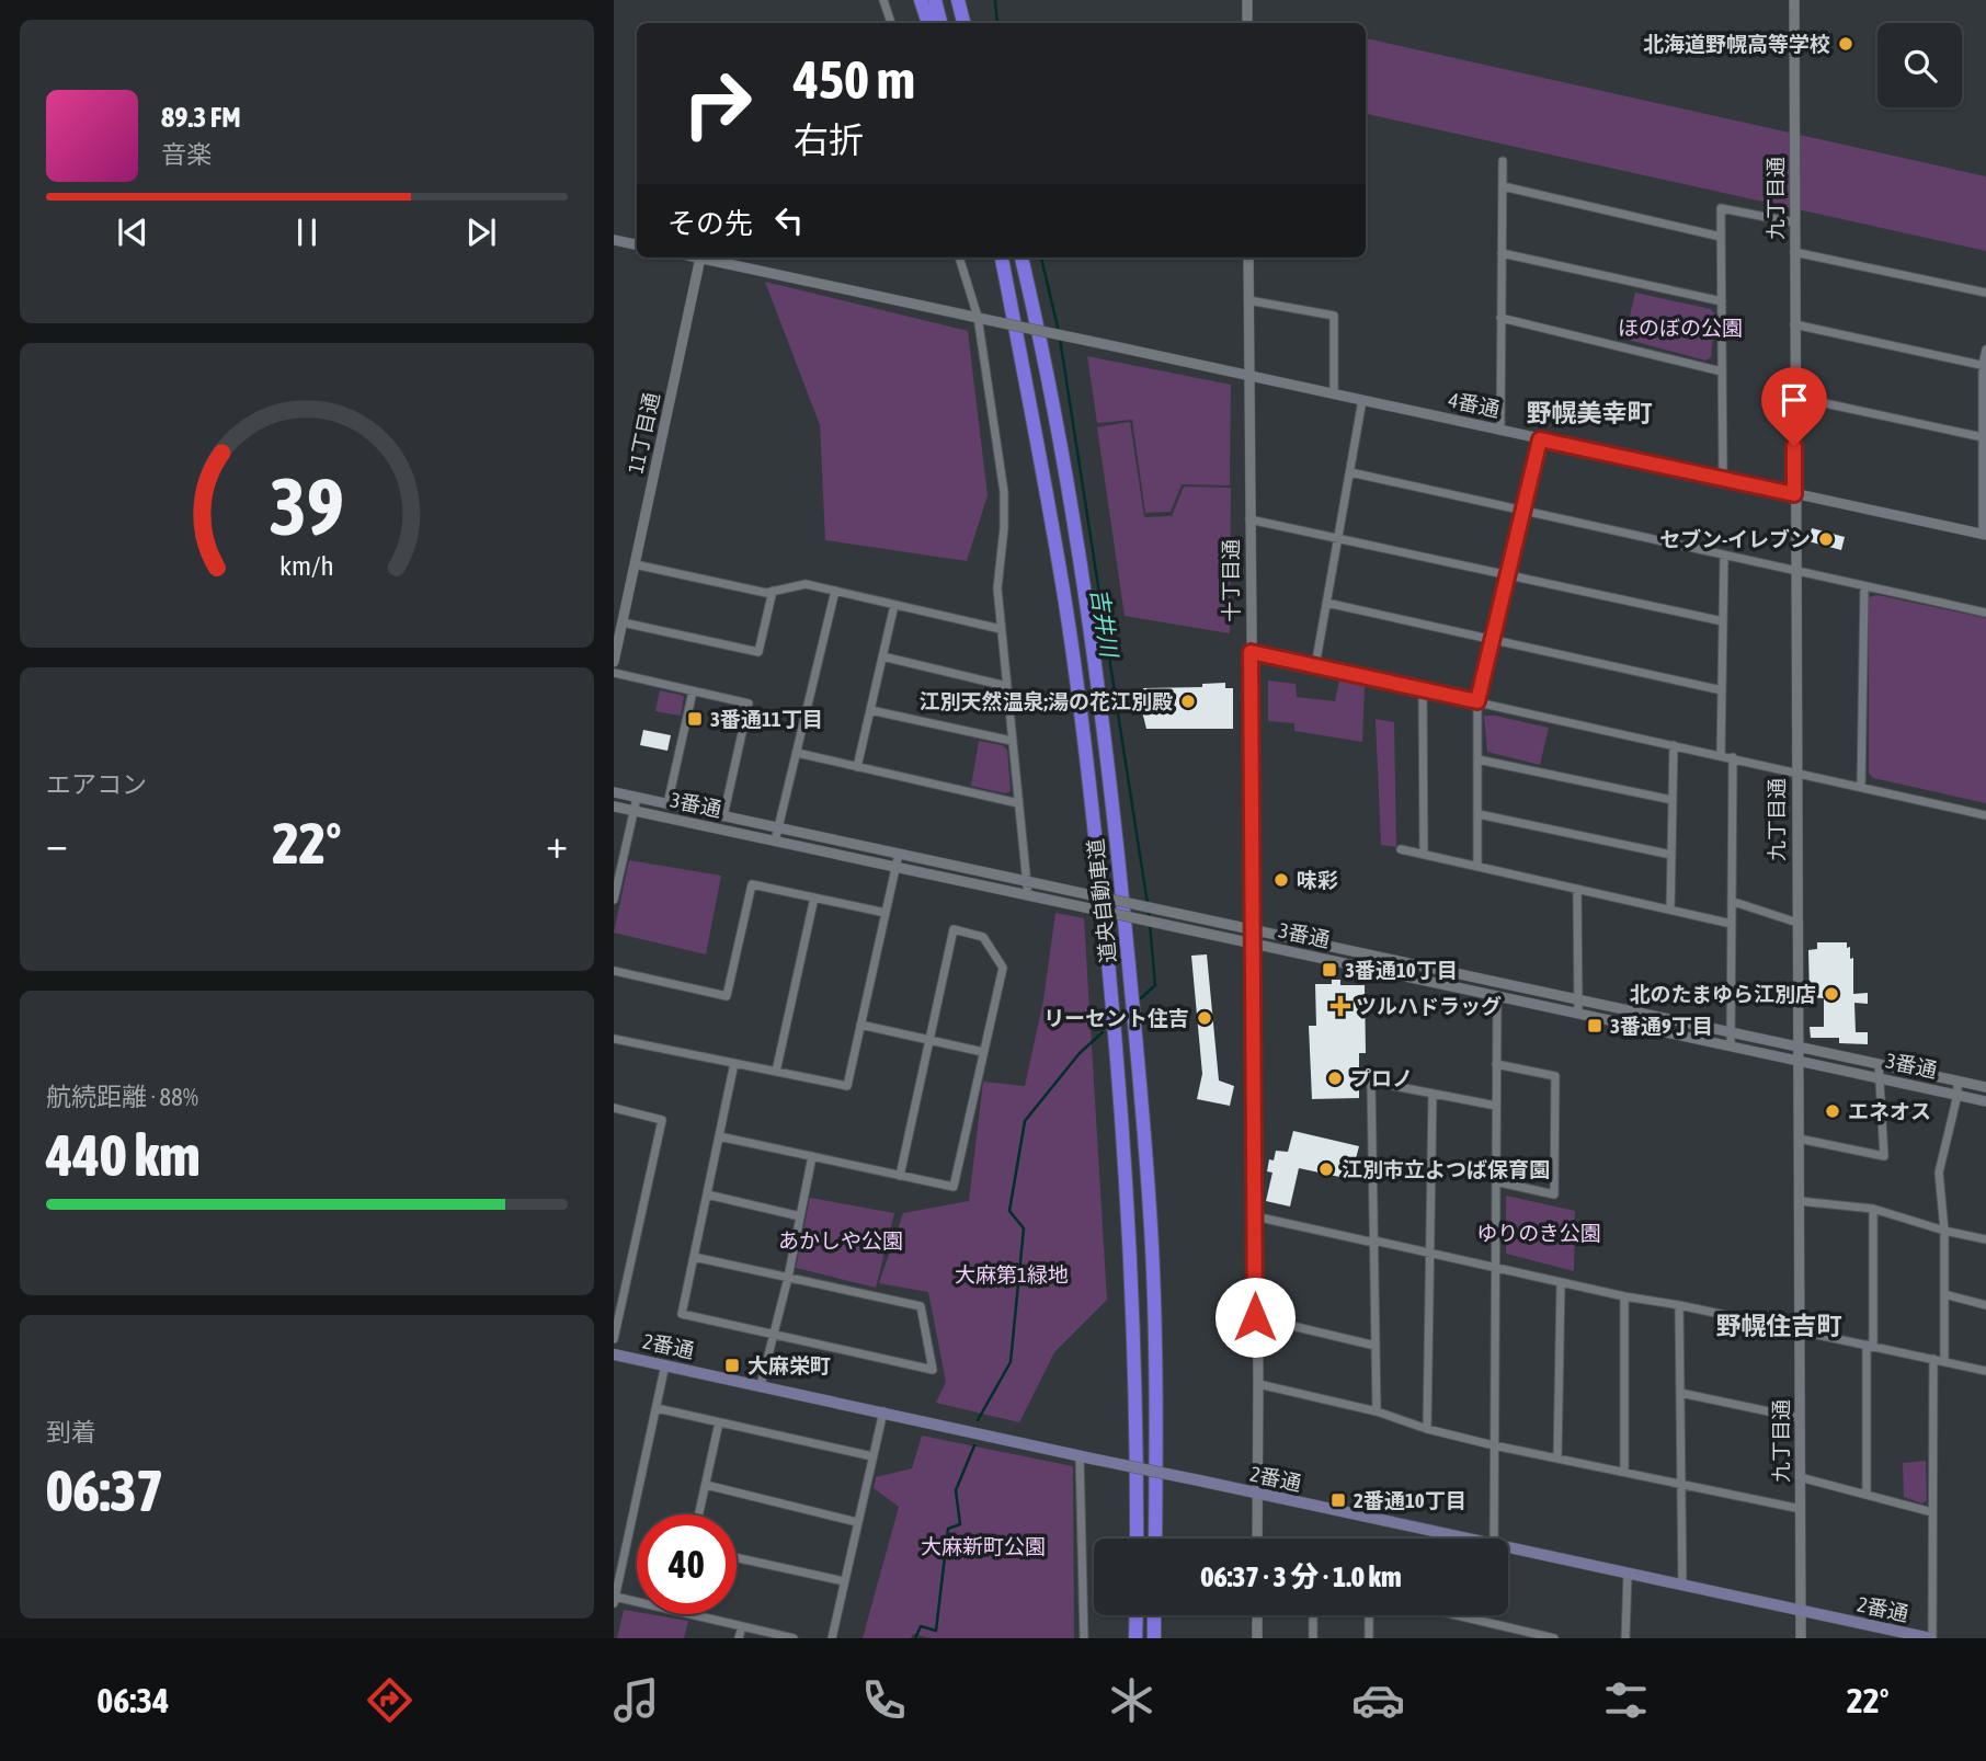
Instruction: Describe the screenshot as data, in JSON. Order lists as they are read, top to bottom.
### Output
{
  "streets": {
    "highway": ["道央自動車道"],
    "main road": ["2番通"],
    "street": [
      "九丁目通",
      "4番通",
      "11丁目通",
      "十丁目通",
      "3番通"
    ]
  },
  "crossings": [
    ["九丁目通", "4番通"],
    ["九丁目通", "3番通"],
    ["九丁目通", "2番通"],
    ["4番通", "十丁目通"],
    ["十丁目通", "3番通"],
    ["十丁目通", "2番通"]
  ],
  "districts": ["野幌美幸町", "野幌住吉町"],
  "water": ["吉井川"],
  "parks": [
    "ほのぼの公園",
    "ゆりのき公園",
    "あかしや公園",
    "大麻第1緑地",
    "大麻新町公園"
  ],
  "places": {
    "other": [
      "北海道野幌高等学校",
      "セブン-イレブン",
      "江別天然温泉;湯の花江別殿",
      "味彩",
      "北のたまゆら江別店",
      "リーセント住吉",
      "プロノ",
      "エネオス",
      "江別市立よつば保育園"
    ],
    "transit": [
      "3番通11丁目",
      "3番通10丁目",
      "3番通9丁目",
      "大麻栄町",
      "2番通10丁目"
    ],
    "health": ["ツルハドラッグ"]
  },
  "page": {
    "turn": ["450 m", "右折"],
    "song": ["89.3 FM", "音楽"],
    "then": "その先",
    "tile": [
      "エアコン",
      ["航続距離 · 88%", "440 km"],
      ["到着", "06:37"]
    ],
    "heat": ["−", "22°", "+"],
    "limit": "40",
    "trip": "06:37 · 3 分 · 1.0 km",
    "tabs": ["06:34", "22°"],
    "gauge": ["39", "km/h"]
  }
}
